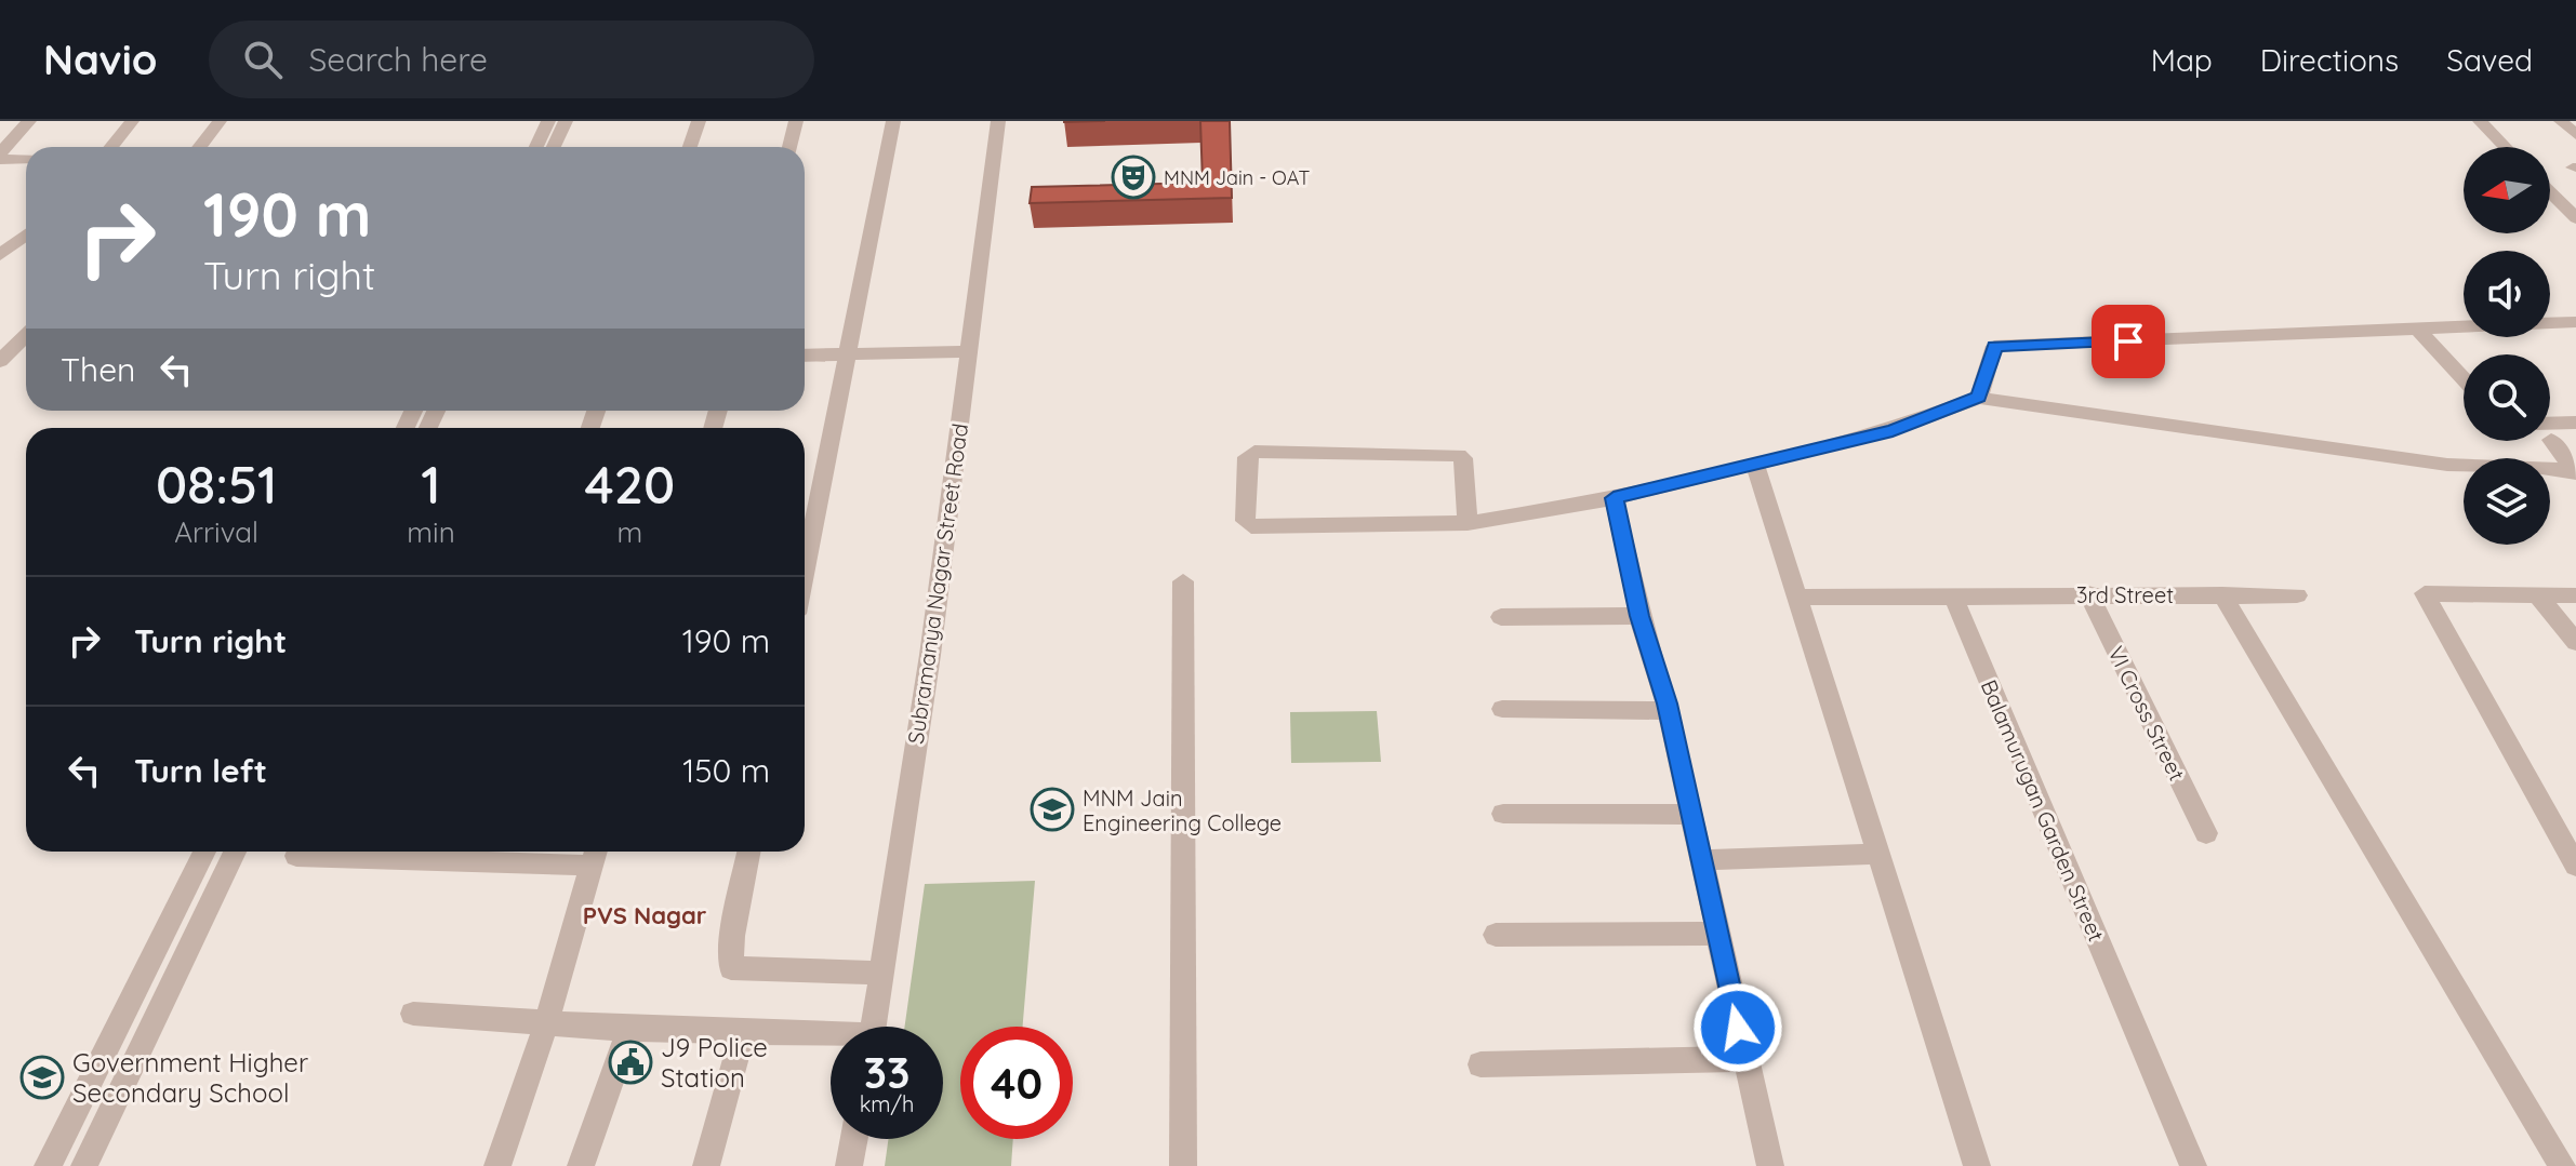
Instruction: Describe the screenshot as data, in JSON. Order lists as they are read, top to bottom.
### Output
{
  "streets": {
    "street": [
      "Subramanya Nagar Street Road",
      "3rd Street",
      "VI Cross Street",
      "Balamurugan Garden Street"
    ]
  },
  "crossings": [
    ["3rd Street", "VI Cross Street"],
    ["3rd Street", "Balamurugan Garden Street"]
  ],
  "districts": ["PVS Nagar"],
  "places": {
    "theatre": ["MNM Jain - OAT"],
    "school or university": ["MNM Jain Engineering College", "Government Higher Secondary School"],
    "public building": ["J9 Police Station"]
  },
  "north": "left",
  "page": {
    "header": "Navio",
    "search": "Search here",
    "nav": ["Map", "Directions", "Saved"],
    "turn": ["190 m", "Turn right"],
    "then": "Then",
    "eta": [
      "08:51",
      "Arrival",
      "1",
      "min",
      "420",
      "m"
    ],
    "list": [
      {
        "name": "Turn right",
        "value": "190 m"
      },
      {
        "name": "Turn left",
        "value": "150 m"
      }
    ],
    "speed": "33 km/h",
    "limit": "40"
  }
}
